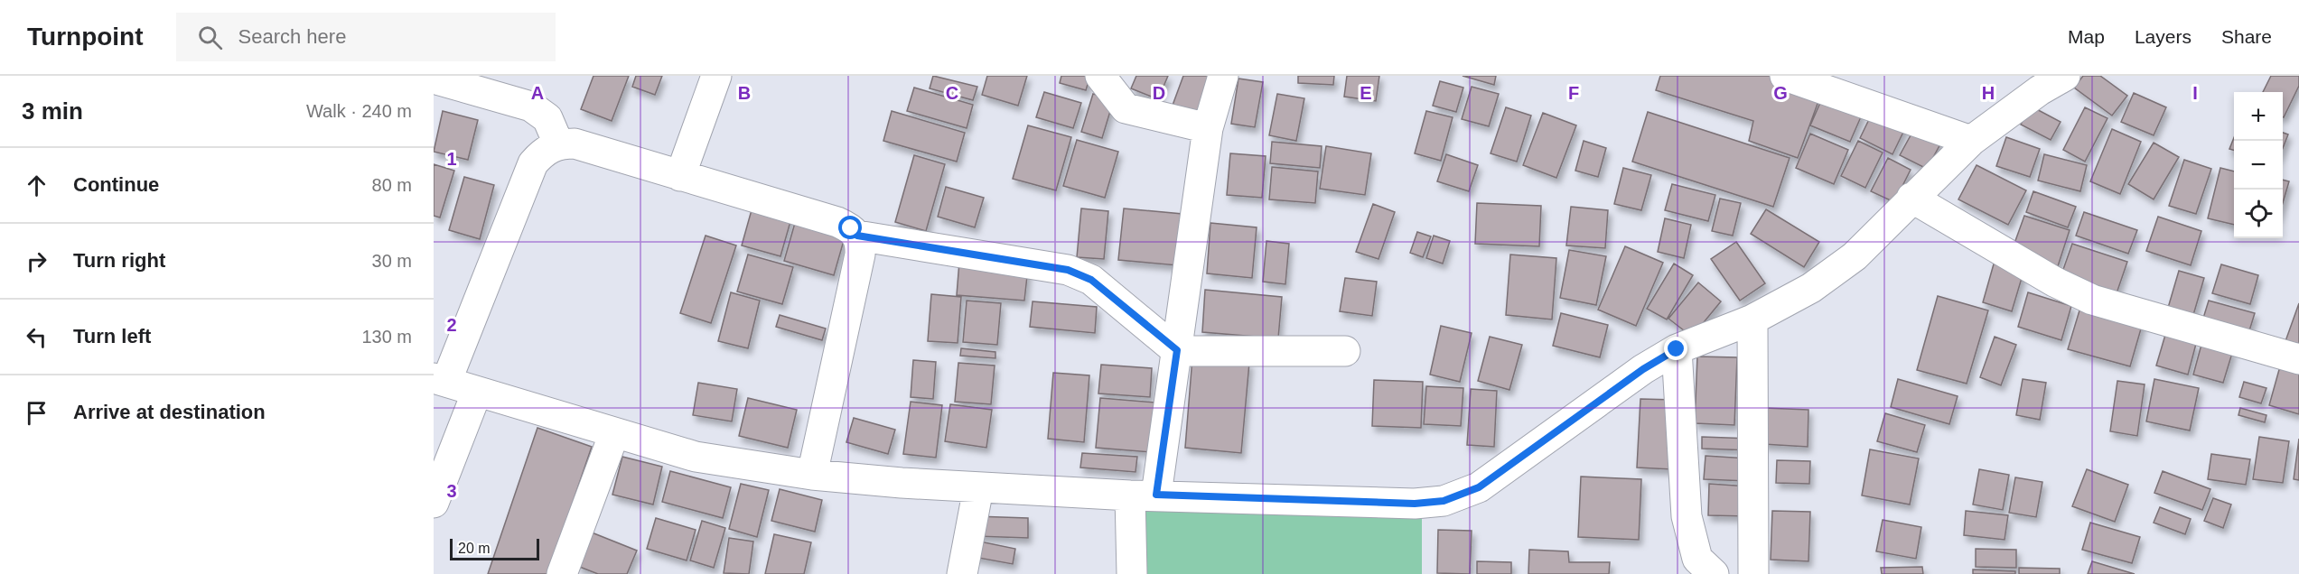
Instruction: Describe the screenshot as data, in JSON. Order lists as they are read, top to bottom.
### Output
{
  "scale_bar": "20 m",
  "page": {
    "header": "Turnpoint",
    "search": "Search here",
    "nav": ["Map", "Layers", "Share"],
    "heading": ["3 min", "Walk · 240 m"],
    "map_buttons": ["+", "−"],
    "list": [
      ["Continue", "80 m"],
      ["Turn right", "30 m"],
      ["Turn left", "130 m"],
      "Arrive at destination"
    ],
    "scale": "20 m"
  },
  "grid": {
    "columns": [
      "A",
      "B",
      "C",
      "D",
      "E",
      "F",
      "G",
      "H",
      "I"
    ],
    "rows": ["1", "2", "3"]
  }
}
